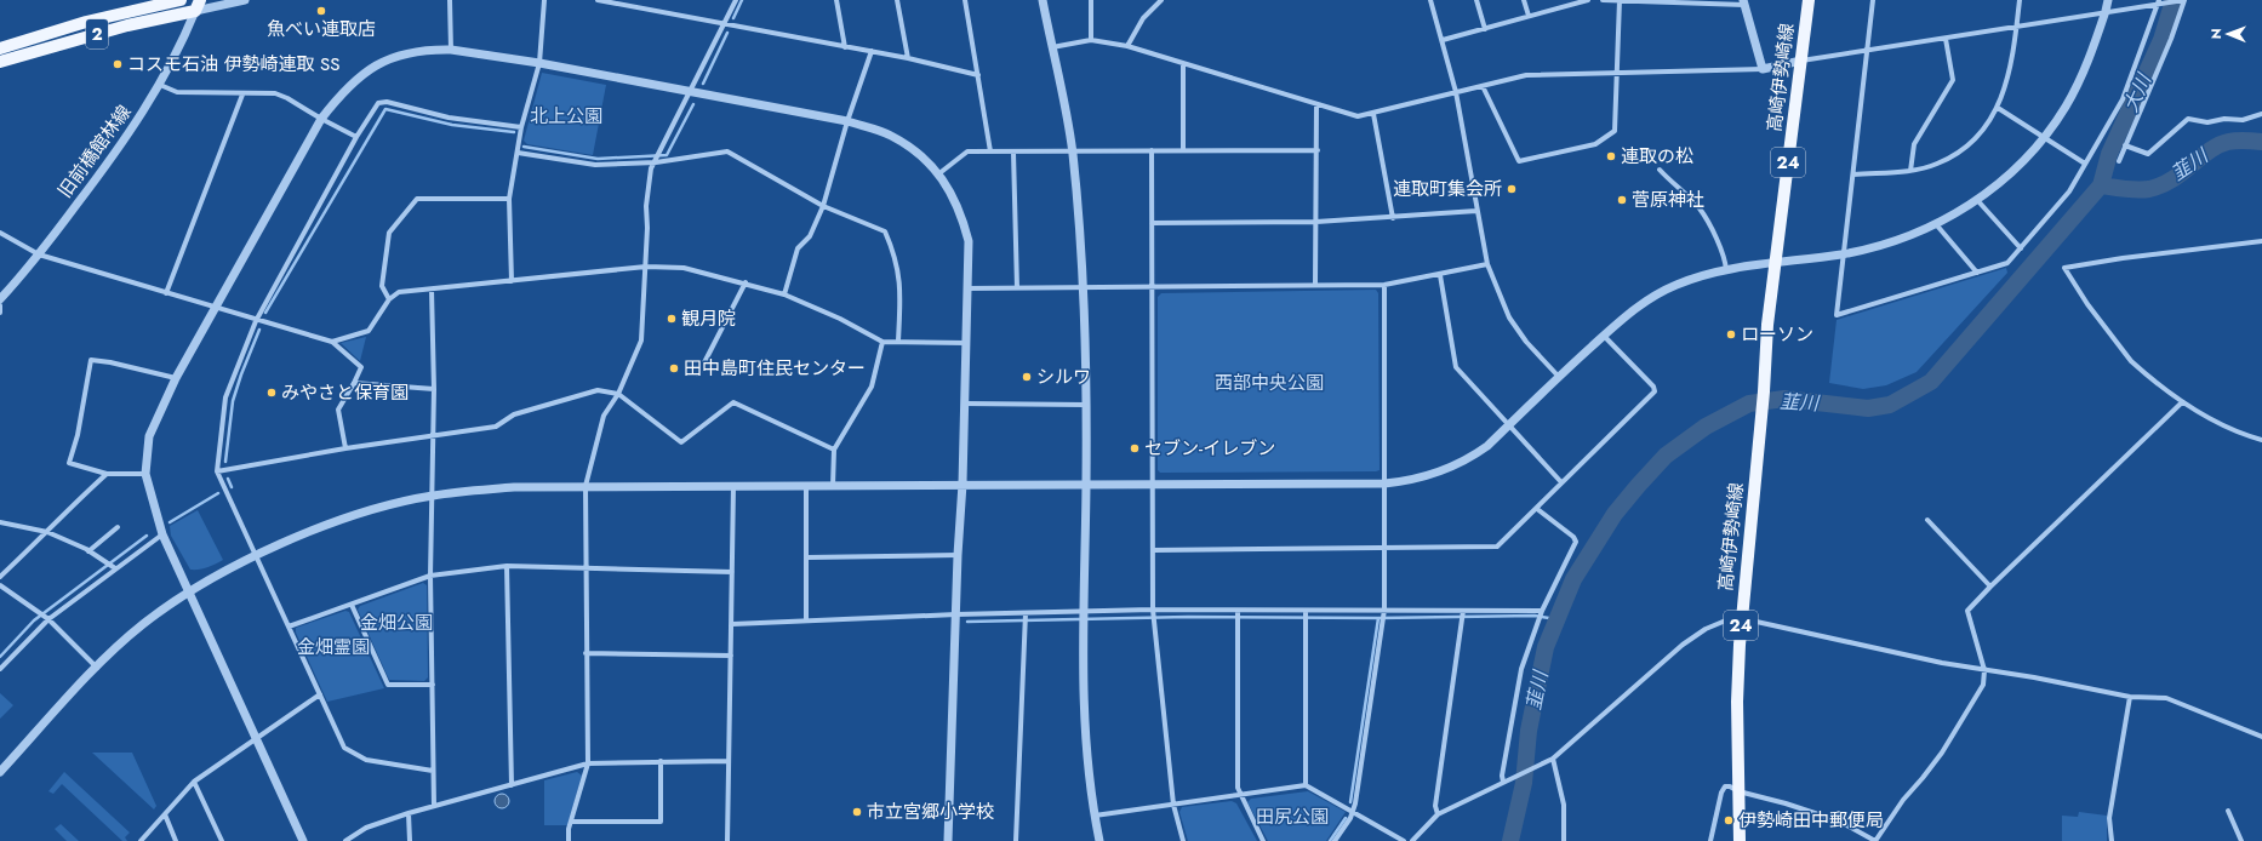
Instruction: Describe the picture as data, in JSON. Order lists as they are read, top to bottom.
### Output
{
  "streets": {
    "main road": ["2", "高崎伊勢崎線", "24"],
    "street": ["旧前橋館林線"]
  },
  "crossings": [
    ["2", "旧前橋館林線"]
  ],
  "water": ["大川", "韮川"],
  "parks": [
    "北上公園",
    "西部中央公園",
    "金畑公園",
    "金畑霊園",
    "田尻公園"
  ],
  "places": [
    "魚べい連取店",
    "コスモ石油 伊勢崎連取 SS",
    "連取の松",
    "連取町集会所",
    "菅原神社",
    "観月院",
    "ローソン",
    "田中島町住民センター",
    "シルワ",
    "みやさと保育園",
    "セブン-イレブン",
    "市立宮郷小学校",
    "伊勢崎田中郵便局"
  ],
  "north": "left"
}
